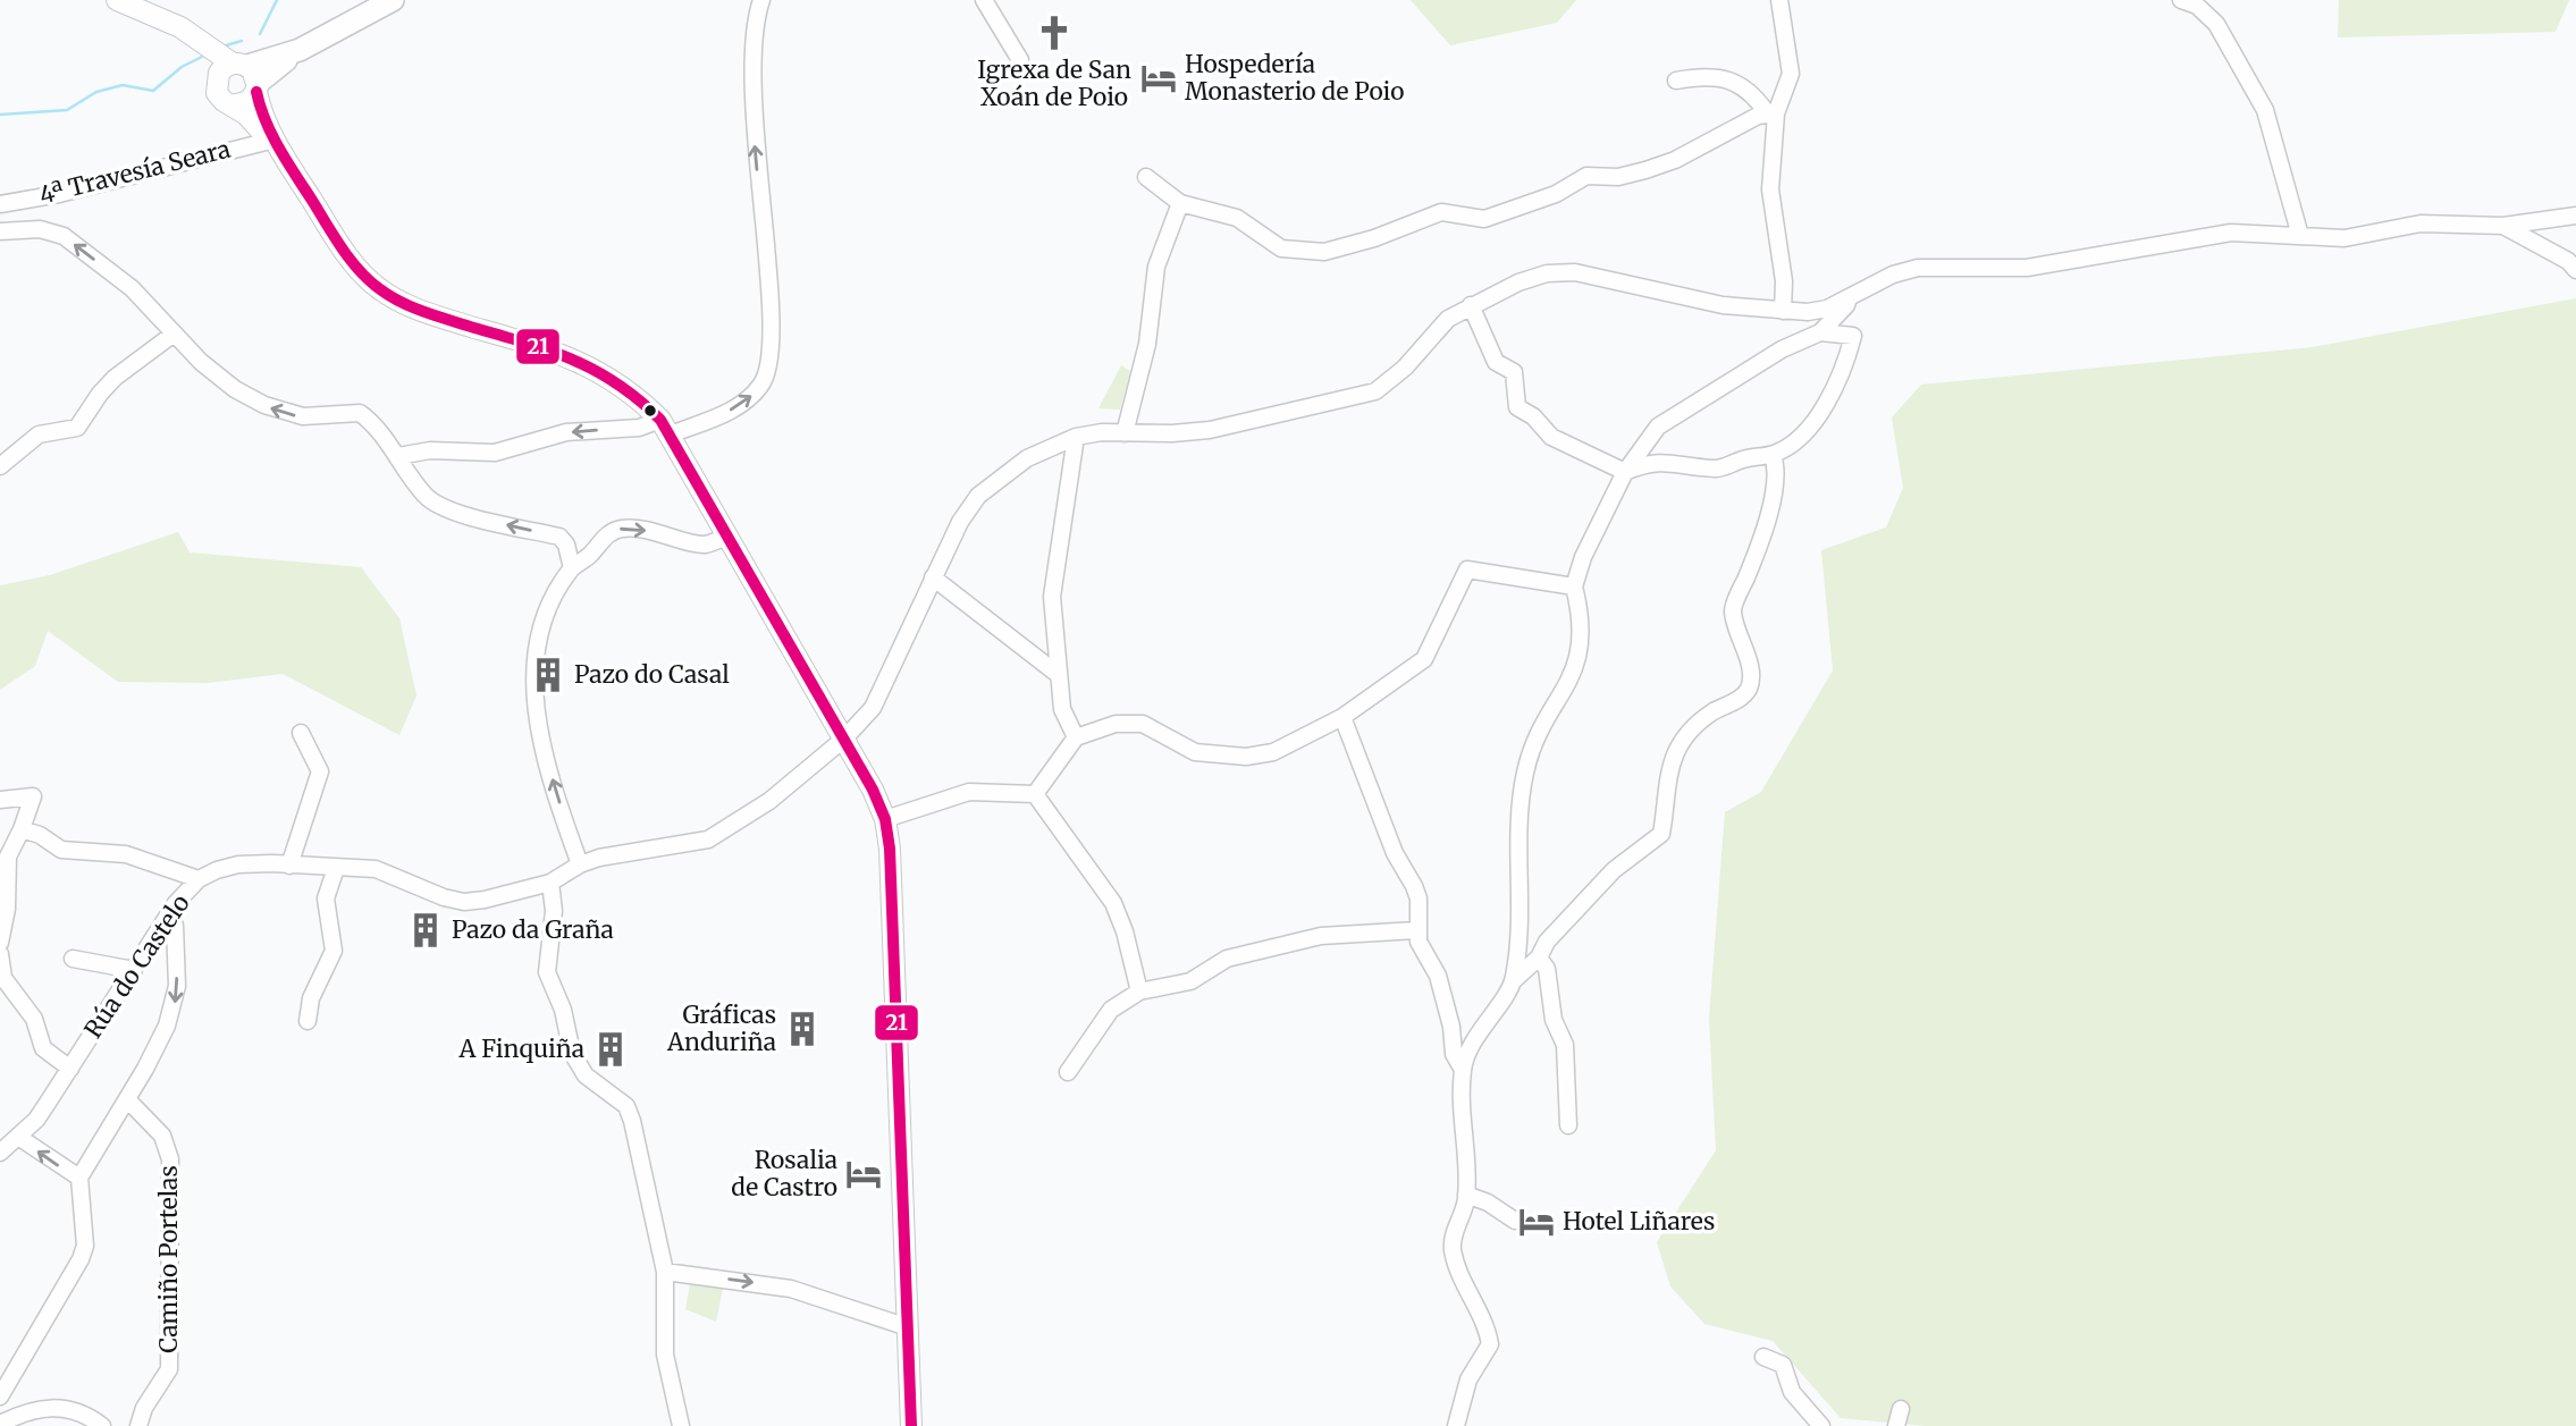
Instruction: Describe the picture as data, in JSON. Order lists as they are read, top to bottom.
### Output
{
  "streets": {
    "street": ["4ª Travesía Seara", "Rúa do Castelo", "Camiño Portelas"]
  },
  "one_way": ["4ª Travesía Seara"],
  "places": {
    "church": ["Igrexa de San Xoán de Poio"],
    "hotel": ["Hospedería Monasterio de Poio", "Rosalia de Castro", "Hotel Liñares"],
    "building": [
      "Pazo do Casal",
      "Pazo da Graña",
      "Gráficas Anduriña",
      "A Finquiña"
    ]
  },
  "lines": ["transit line 21"]
}
